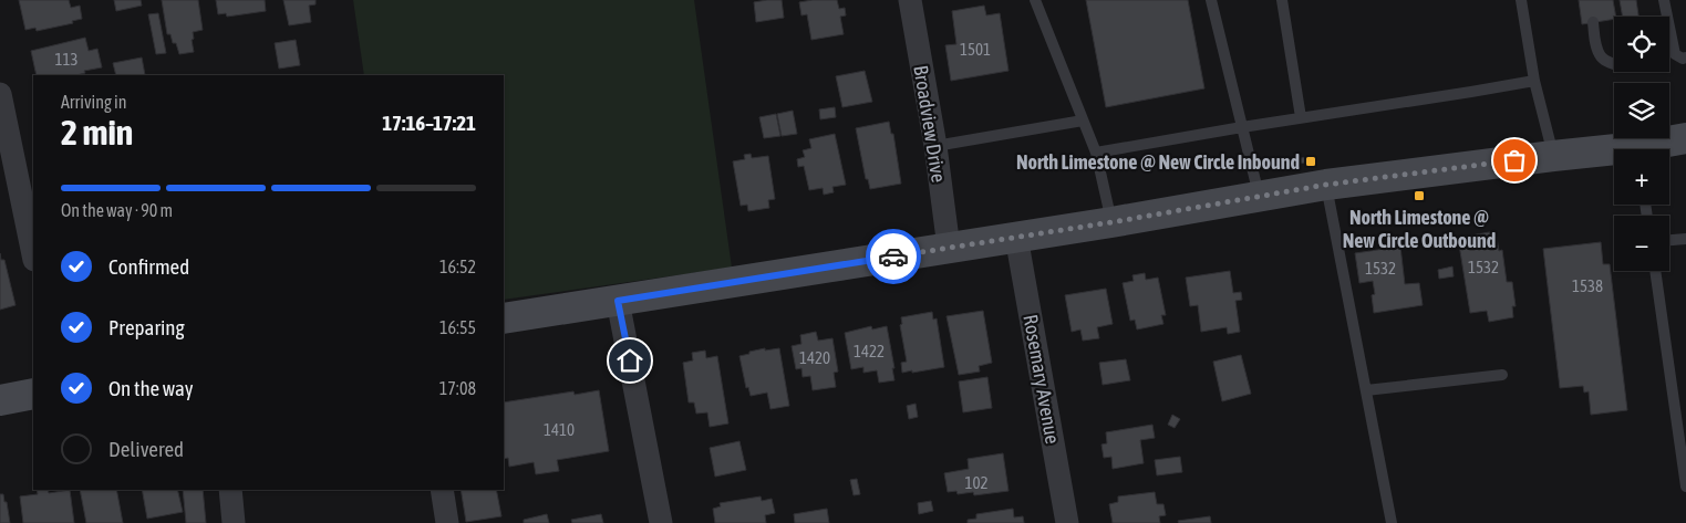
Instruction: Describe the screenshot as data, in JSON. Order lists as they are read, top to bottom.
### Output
{
  "streets": {
    "street": ["Broadview Drive", "Rosemary Avenue"]
  },
  "places": {
    "transit": ["North Limestone @ New Circle Inbound", "North Limestone @ New Circle Outbound"]
  },
  "house_numbers": [
    "1501",
    "113",
    "1532",
    "1532",
    "1538",
    "1422",
    "1420",
    "1410",
    "102"
  ],
  "page": {
    "map_buttons": ["+", "−"],
    "heading": ["2 min", "Arriving in", "17:16–17:21"],
    "bar": "On the way · 90 m",
    "list": [
      ["Confirmed", "16:52"],
      ["Preparing", "16:55"],
      ["On the way", "17:08"],
      "Delivered"
    ]
  }
}
